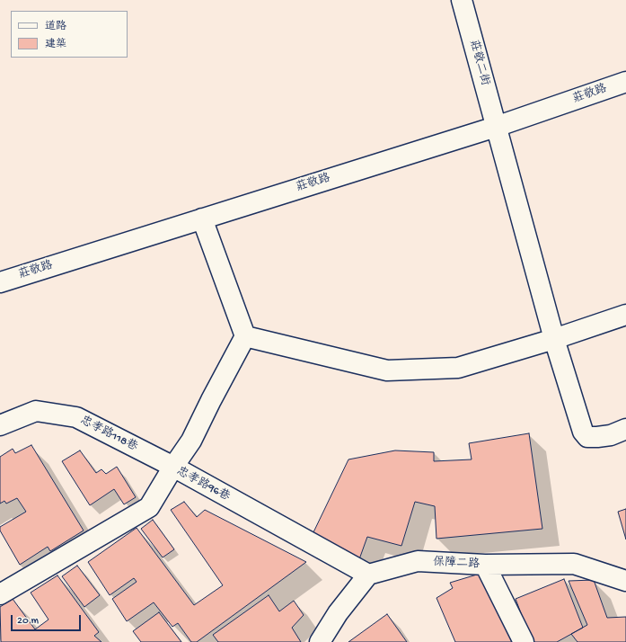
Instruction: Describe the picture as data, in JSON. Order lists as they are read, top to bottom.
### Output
{
  "streets": {
    "street": [
      "莊敬二街",
      "莊敬路",
      "忠孝路118巷",
      "忠孝路96巷",
      "保障二路"
    ]
  },
  "crossings": [
    ["莊敬二街", "莊敬路"],
    ["忠孝路118巷", "忠孝路96巷"],
    ["忠孝路96巷", "保障二路"]
  ],
  "legend": ["道路", "建築"],
  "scale_bar": "20 m"
}
